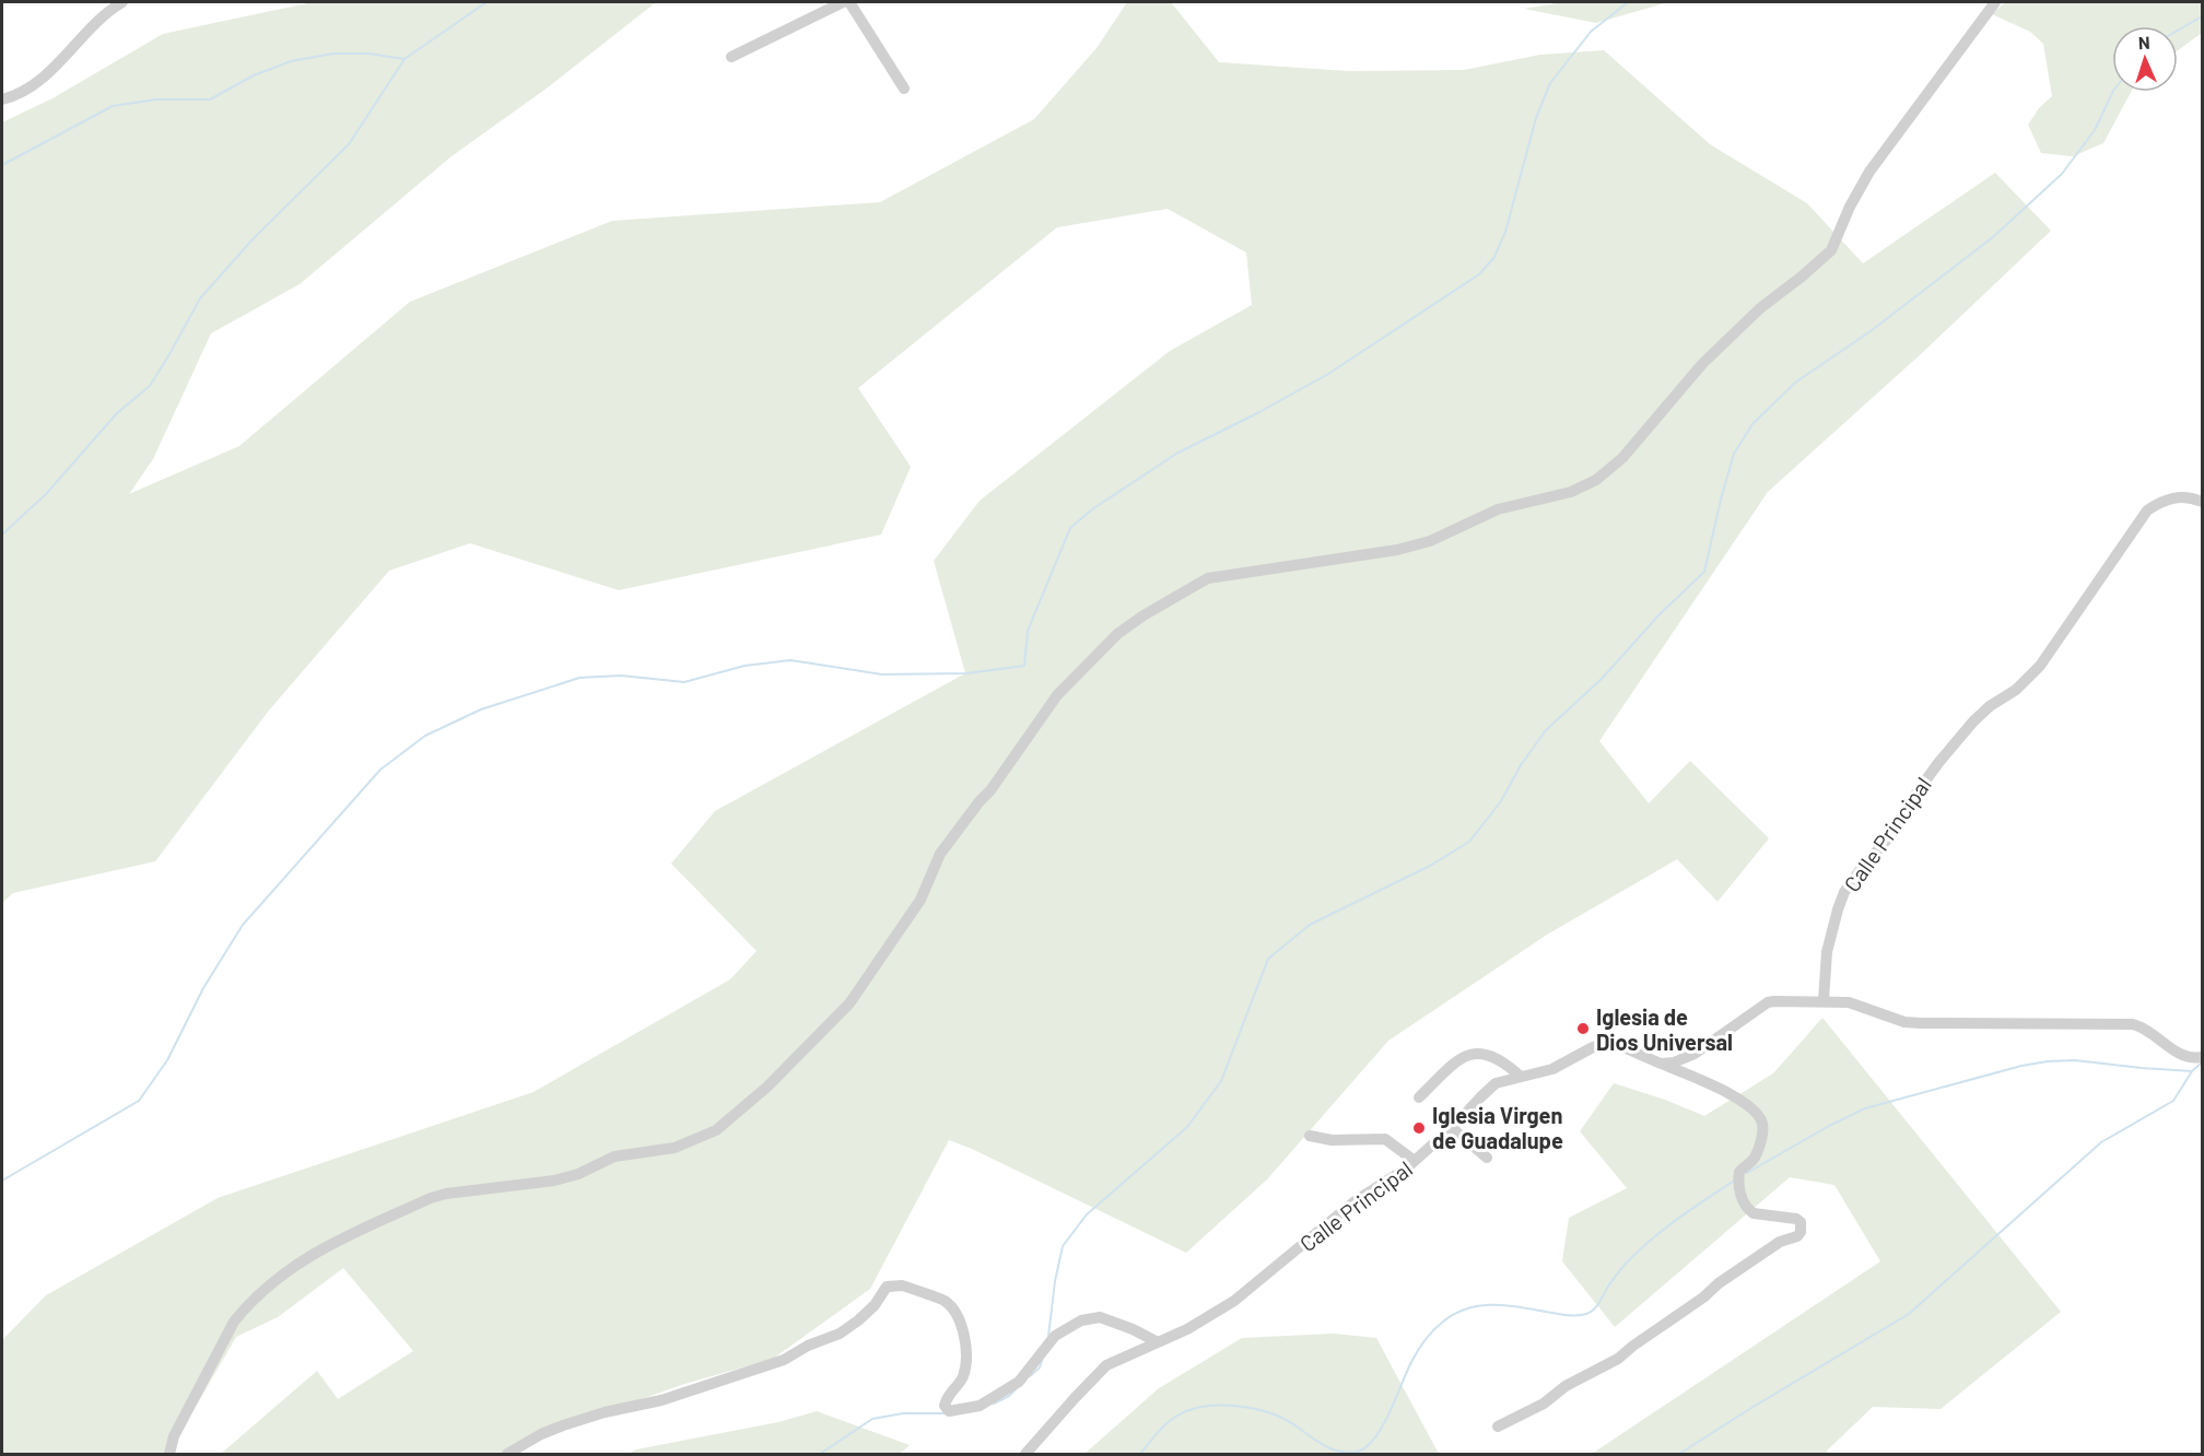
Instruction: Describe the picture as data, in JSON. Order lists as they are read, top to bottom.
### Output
{
  "streets": {
    "street": ["Calle Principal"]
  },
  "places": ["Iglesia de Dios Universal", "Iglesia Virgen de Guadalupe"],
  "north": "top"
}
